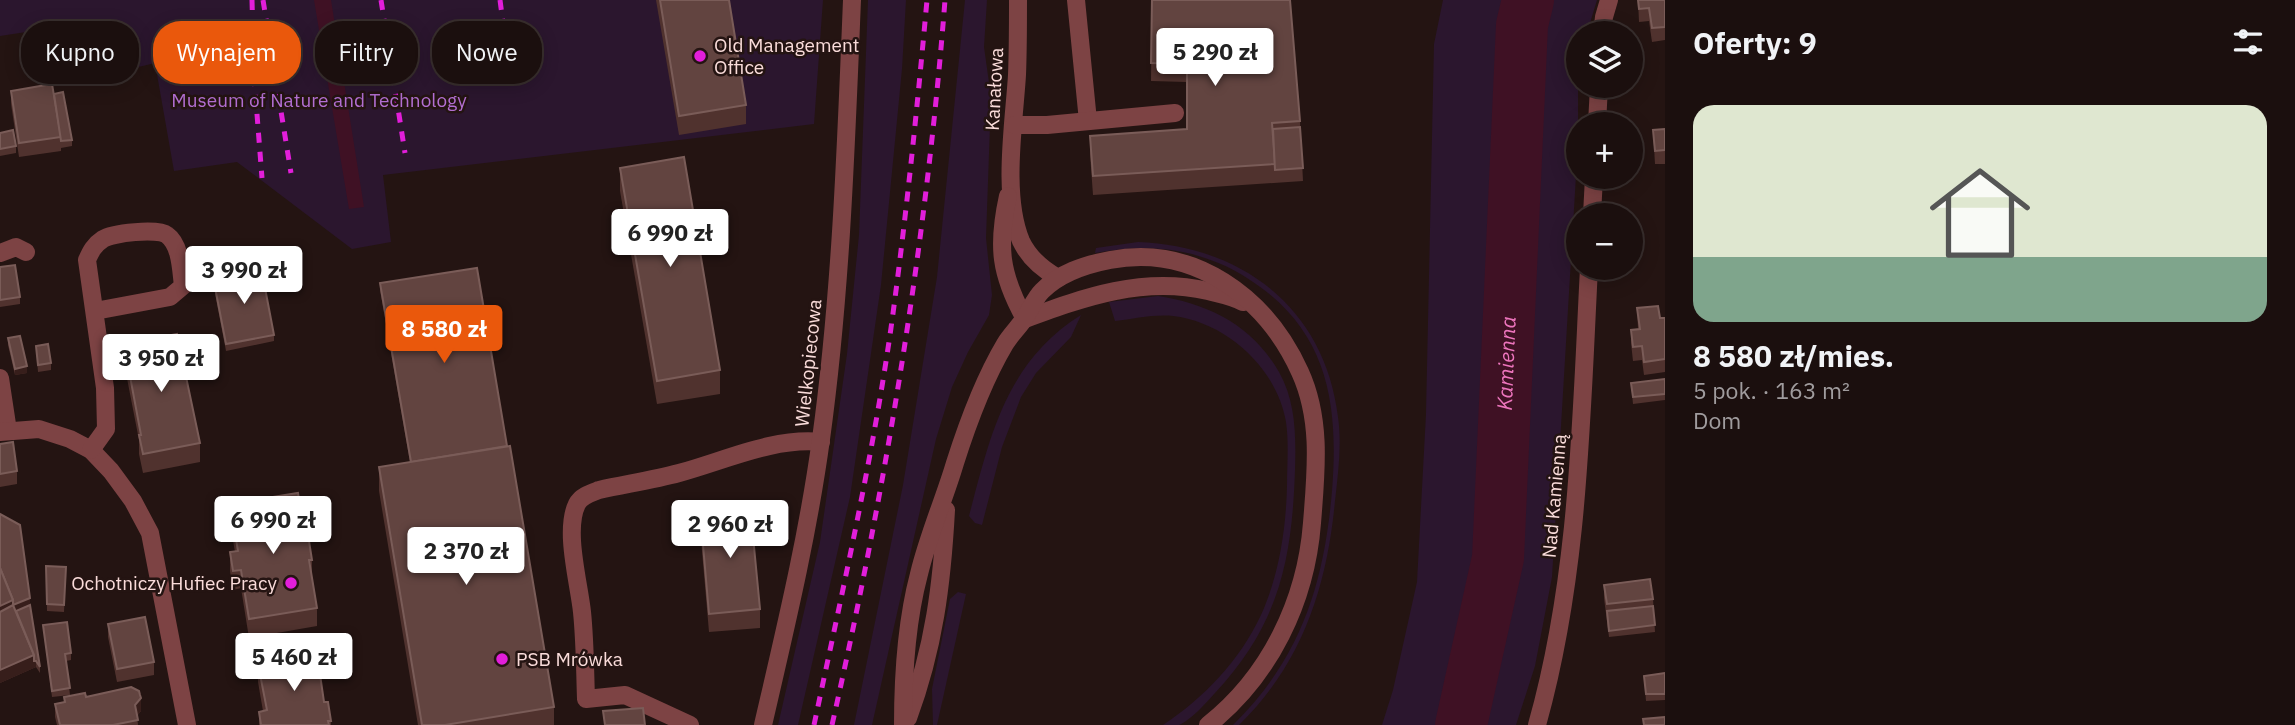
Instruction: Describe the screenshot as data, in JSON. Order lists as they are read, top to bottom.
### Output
{
  "streets": {
    "street": ["Kanałowa", "Wielkopiecowa", "Nad Kamienną"]
  },
  "water": ["Kamienna"],
  "parks": ["Museum of Nature and Technology"],
  "places": ["Old Management Office", "Ochotniczy Hufiec Pracy", "PSB Mrówka"],
  "page": {
    "heading": "Oferty: 9",
    "map_buttons": ["+", "−"],
    "chip": [
      "Kupno",
      "Wynajem",
      "Filtry",
      "Nowe"
    ],
    "price": [
      "5 290 zł",
      "6 990 zł",
      "3 990 zł",
      "8 580 zł",
      "3 950 zł",
      "6 990 zł",
      "2 960 zł",
      "2 370 zł",
      "5 460 zł"
    ],
    "list": [
      {
        "name": "8 580 zł/mies.",
        "note": "5 pok. · 163 m² · Dom"
      }
    ]
  }
}
